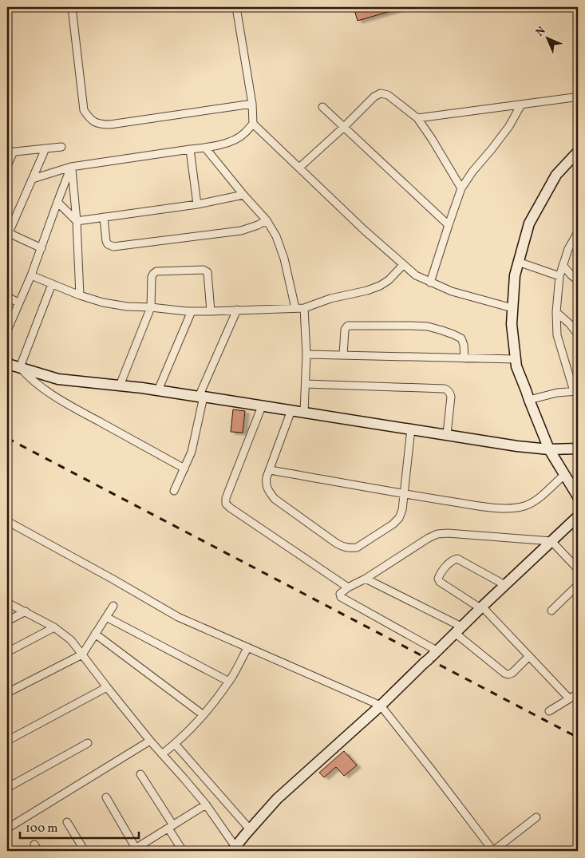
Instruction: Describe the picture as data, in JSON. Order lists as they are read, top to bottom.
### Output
{
  "scale_bar": "100 m",
  "north": "top left"
}
